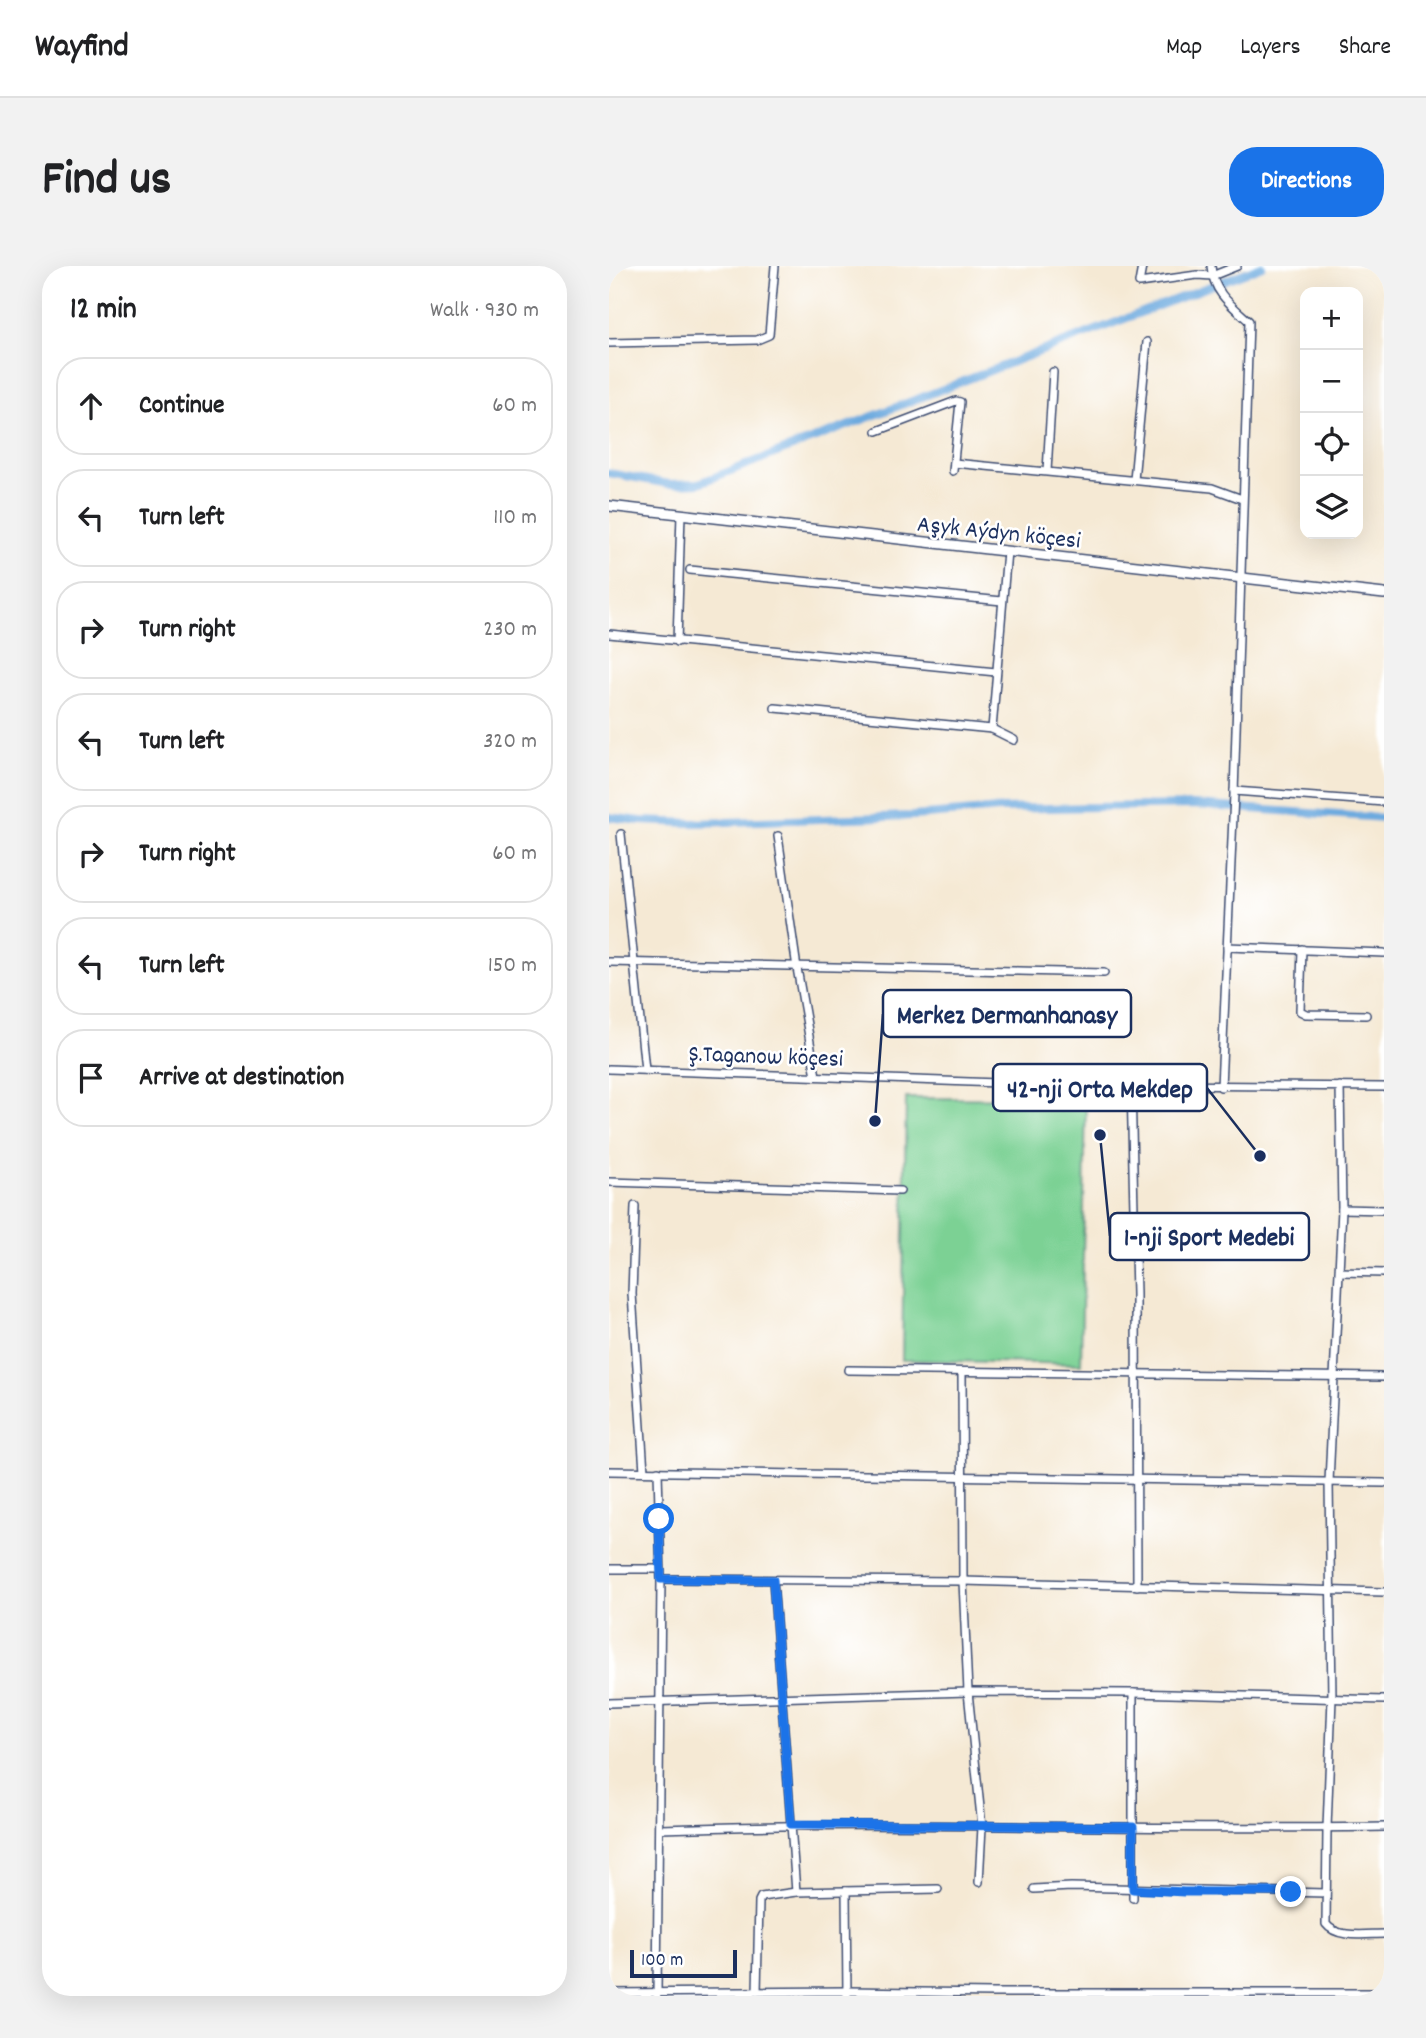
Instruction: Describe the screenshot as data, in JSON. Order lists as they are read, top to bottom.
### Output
{
  "streets": {
    "main road": ["Aşyk Aýdyn köçesi"],
    "street": ["Ş.Taganow köçesi"]
  },
  "places": ["Merkez Dermanhanasy", "1-nji Sport Medebi", "42-nji Orta Mekdep"],
  "scale_bar": "100 m",
  "page": {
    "header": "Wayfind",
    "nav": ["Map", "Layers", "Share"],
    "title": "Find us",
    "buttons": "Directions",
    "heading": ["12 min", "Walk · 930 m"],
    "map_buttons": ["+", "−"],
    "list": [
      ["Continue", "60 m"],
      ["Turn left", "110 m"],
      ["Turn right", "230 m"],
      ["Turn left", "320 m"],
      ["Turn right", "60 m"],
      ["Turn left", "150 m"],
      "Arrive at destination"
    ],
    "scale": "100 m"
  }
}
